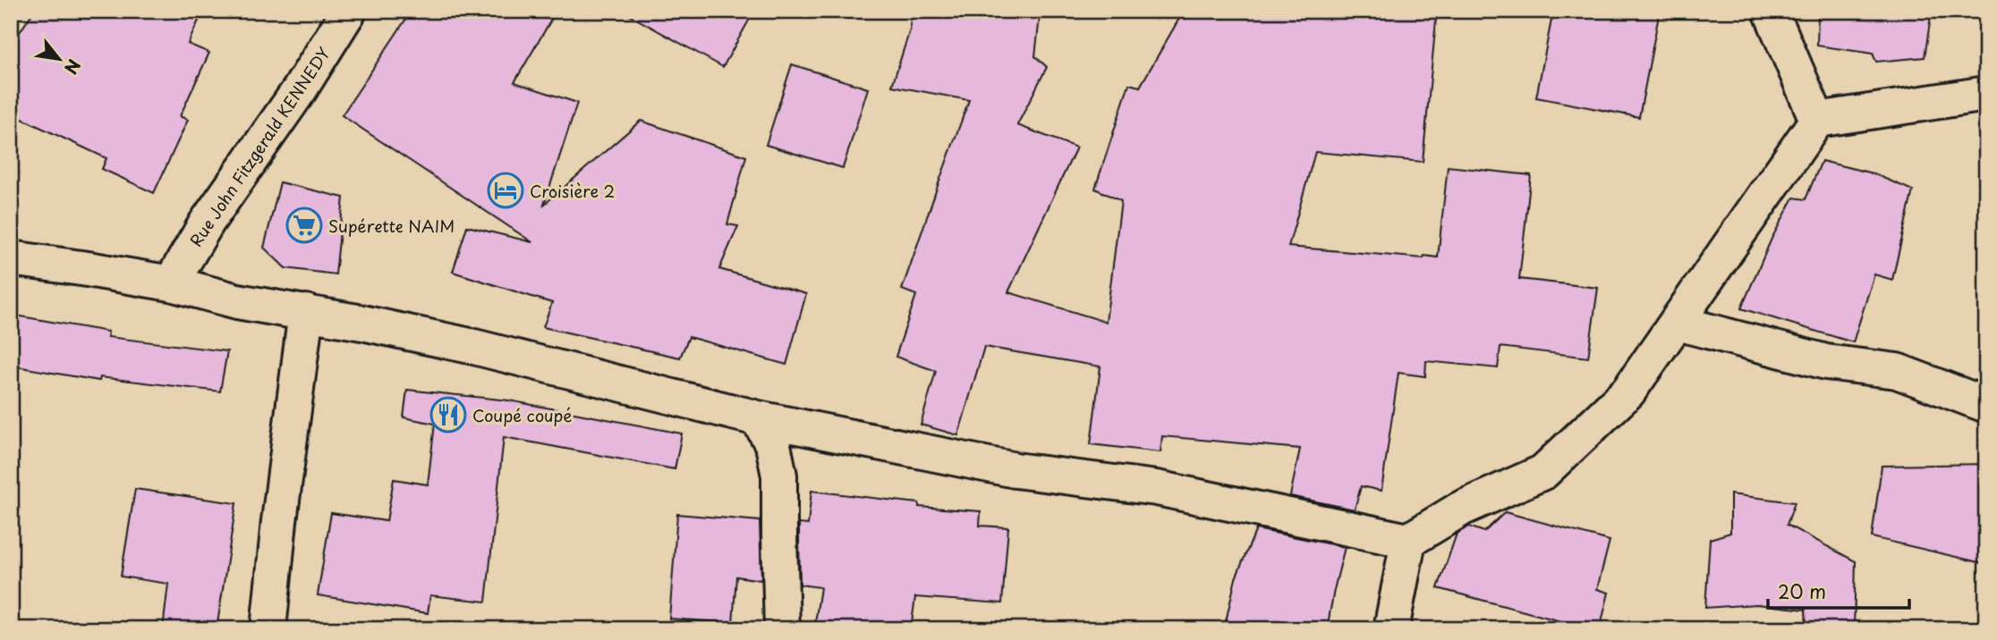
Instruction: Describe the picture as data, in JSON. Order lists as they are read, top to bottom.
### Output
{
  "streets": {
    "street": ["Rue John Fitzgerald KENNEDY"]
  },
  "places": {
    "hotel": ["Croisière 2"],
    "supermarket": ["Supérette NAIM"],
    "restaurant": ["Coupé coupé"]
  },
  "scale_bar": "20 m",
  "north": "bottom right"
}
